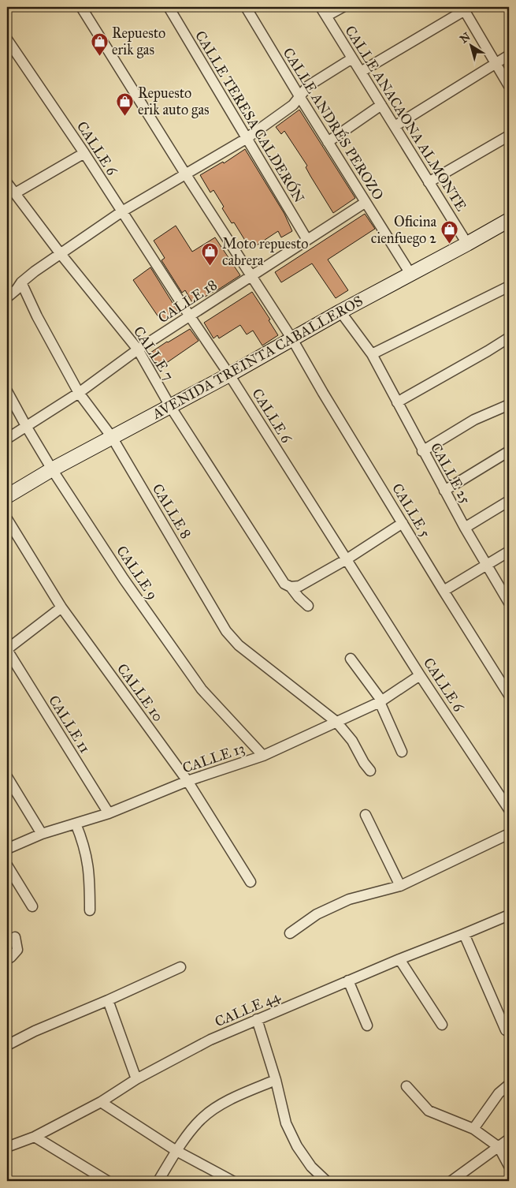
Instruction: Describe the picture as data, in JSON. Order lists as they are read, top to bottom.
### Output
{
  "streets": {
    "street": [
      "CALLE TERESA CALDERÓN",
      "CALLE ANACAONA ALMONTE",
      "CALLE ANDRÉS PEROZO",
      "CALLE 6",
      "CALLE 18",
      "CALLE 7",
      "AVENIDA TREINTA CABALLEROS",
      "CALLE 25",
      "CALLE 5",
      "CALLE 8",
      "CALLE 9",
      "CALLE 10",
      "CALLE 11",
      "CALLE 13",
      "CALLE 44"
    ]
  },
  "crossings": [
    ["CALLE TERESA CALDERÓN", "CALLE 18"],
    ["CALLE ANACAONA ALMONTE", "AVENIDA TREINTA CABALLEROS"],
    ["CALLE ANDRÉS PEROZO", "CALLE 18"],
    ["CALLE ANDRÉS PEROZO", "AVENIDA TREINTA CABALLEROS"],
    ["CALLE 6", "CALLE 18"],
    ["CALLE 6", "AVENIDA TREINTA CABALLEROS"],
    ["CALLE 6", "CALLE 13"],
    ["CALLE 18", "CALLE 7"],
    ["CALLE 18", "CALLE 5"],
    ["CALLE 18", "CALLE 8"],
    ["CALLE 18", "CALLE 9"],
    ["CALLE 7", "AVENIDA TREINTA CABALLEROS"],
    ["AVENIDA TREINTA CABALLEROS", "CALLE 25"],
    ["AVENIDA TREINTA CABALLEROS", "CALLE 5"],
    ["AVENIDA TREINTA CABALLEROS", "CALLE 8"],
    ["AVENIDA TREINTA CABALLEROS", "CALLE 9"],
    ["CALLE 8", "CALLE 13"],
    ["CALLE 9", "CALLE 13"],
    ["CALLE 10", "CALLE 13"],
    ["CALLE 11", "CALLE 13"]
  ],
  "places": {
    "shop": [
      "Repuesto erik gas",
      "Repuesto erik auto gas",
      "Oficina cienfuego 2",
      "Moto repuesto cabrera"
    ]
  },
  "north": "top left"
}
